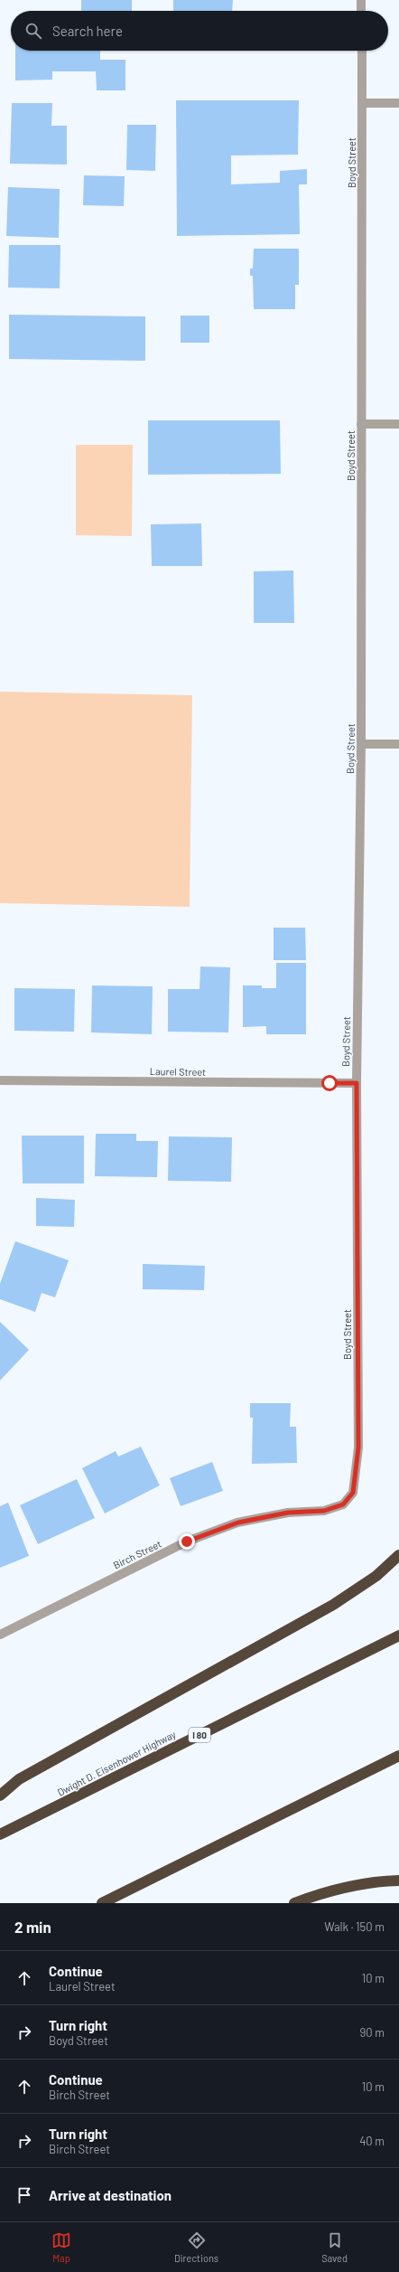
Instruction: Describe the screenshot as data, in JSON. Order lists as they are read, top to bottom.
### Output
{
  "streets": {
    "highway": ["I 80", "Dwight D. Eisenhower Highway"],
    "street": ["Boyd Street", "Laurel Street", "Birch Street"]
  },
  "crossings": [
    ["Boyd Street", "Laurel Street"],
    ["Boyd Street", "Birch Street"]
  ],
  "page": {
    "search": "Search here",
    "heading": ["2 min", "Walk · 150 m"],
    "list": [
      ["Continue", "Laurel Street", "10 m"],
      ["Turn right", "Boyd Street", "90 m"],
      ["Continue", "Birch Street", "10 m"],
      ["Turn right", "Birch Street", "40 m"],
      "Arrive at destination"
    ],
    "nav": ["Map", "Directions", "Saved"]
  }
}
